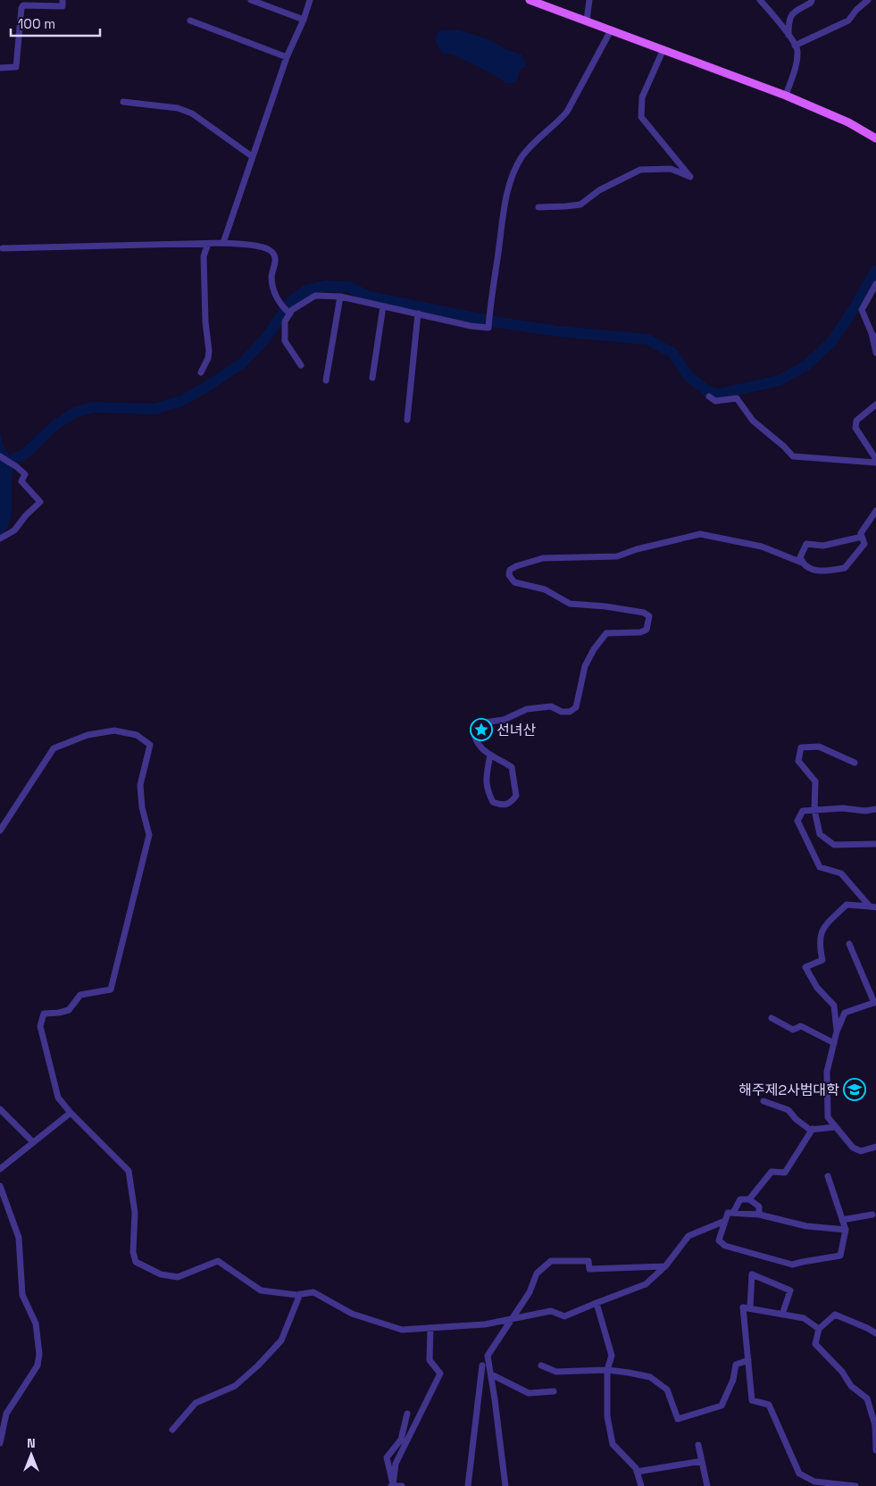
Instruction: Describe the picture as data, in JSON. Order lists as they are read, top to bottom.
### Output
{
  "places": {
    "place": ["선녀산"],
    "school or university": ["해주제2사범대학"]
  },
  "scale_bar": "100 m",
  "north": "top"
}
